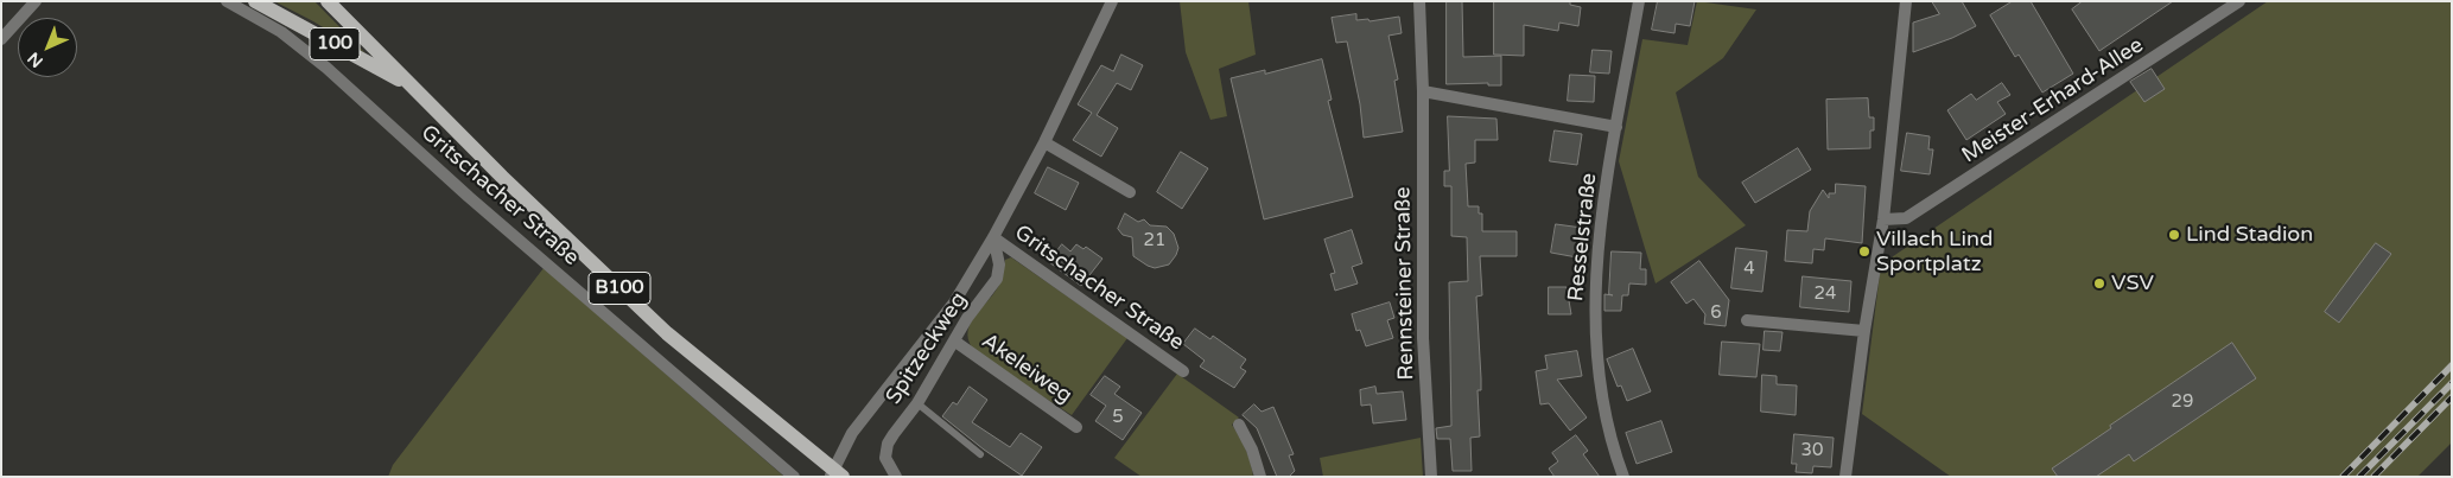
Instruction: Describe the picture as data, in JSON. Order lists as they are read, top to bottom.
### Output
{
  "streets": {
    "main road": ["100", "B100"],
    "street": [
      "Meister-Erhard-Allee",
      "Gritschacher Straße",
      "Resselstraße",
      "Rennsteiner Straße",
      "Spitzeckweg",
      "Akeleiweg"
    ]
  },
  "crossings": [
    ["100", "B100"],
    ["Gritschacher Straße", "Spitzeckweg"],
    ["Spitzeckweg", "Akeleiweg"]
  ],
  "places": ["Lind Stadion", "Villach Lind Sportplatz", "VSV"],
  "house_numbers": [
    "21",
    "4",
    "24",
    "6",
    "29",
    "5",
    "30"
  ],
  "north": "bottom left"
}
